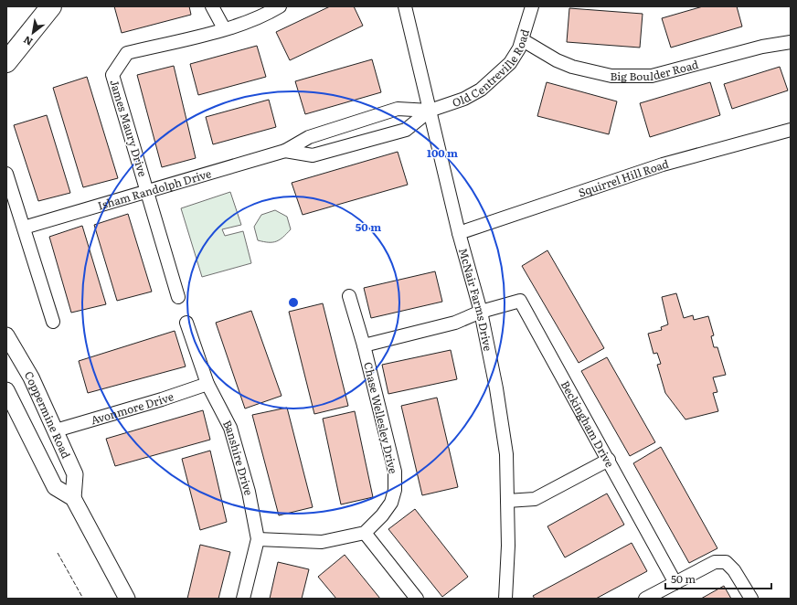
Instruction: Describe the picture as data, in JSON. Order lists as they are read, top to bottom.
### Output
{
  "streets": {
    "street": [
      "Old Centreville Road",
      "Big Boulder Road",
      "James Maury Drive",
      "Squirrel Hill Road",
      "Isham Randolph Drive",
      "McNair Farms Drive",
      "Avonmore Drive",
      "Coppermine Road",
      "Chase Wellesley Drive",
      "Beckingham Drive",
      "Banshire Drive"
    ]
  },
  "crossings": [
    ["Old Centreville Road", "Big Boulder Road"],
    ["Old Centreville Road", "Isham Randolph Drive"],
    ["Old Centreville Road", "McNair Farms Drive"],
    ["James Maury Drive", "Isham Randolph Drive"],
    ["Squirrel Hill Road", "McNair Farms Drive"],
    ["Isham Randolph Drive", "McNair Farms Drive"],
    ["McNair Farms Drive", "Beckingham Drive"],
    ["Avonmore Drive", "Coppermine Road"],
    ["Avonmore Drive", "Banshire Drive"]
  ],
  "scale_bar": "50 m",
  "north": "bottom left",
  "rings": ["100 m", "50 m"]
}
